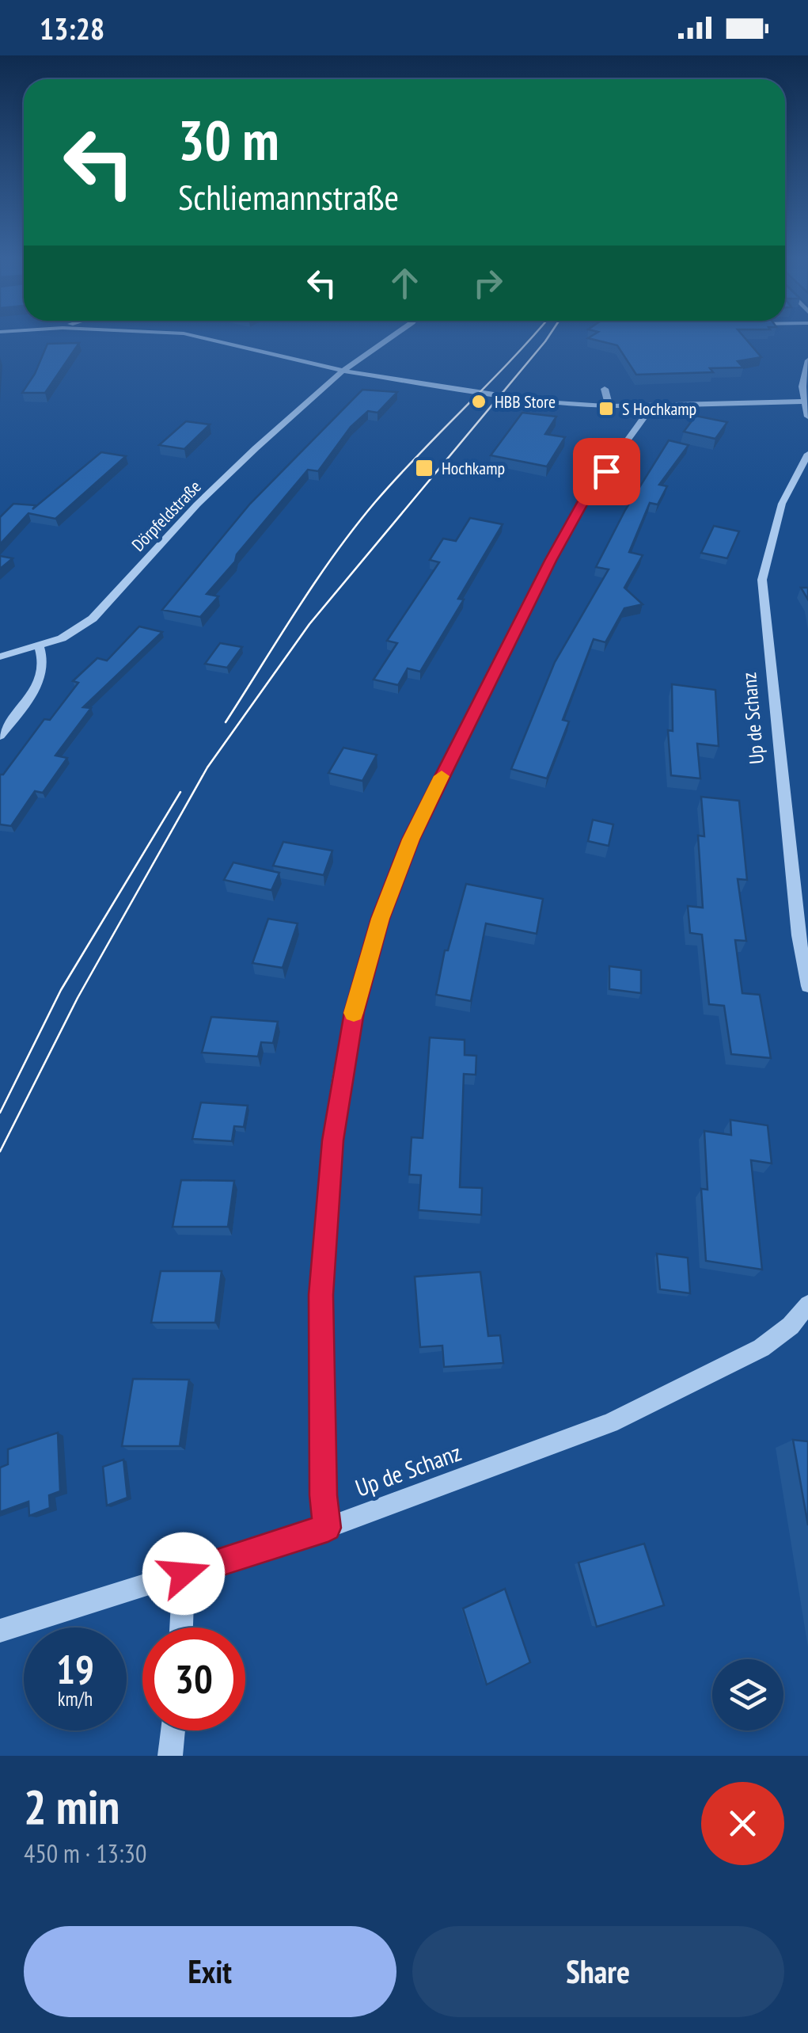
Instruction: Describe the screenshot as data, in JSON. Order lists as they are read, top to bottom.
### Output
{
  "streets": {
    "street": ["Dörpfeldstraße", "Up de Schanz"]
  },
  "places": {
    "other": ["HBB Store"],
    "transit": ["S Hochkamp", "Hochkamp"]
  },
  "page": {
    "status": "13:28",
    "turn": ["30 m", "Schliemannstraße"],
    "speed": "19 km/h",
    "limit": "30",
    "heading": ["2 min", "450 m · 13:30"],
    "buttons": ["Exit", "Share"]
  }
}
